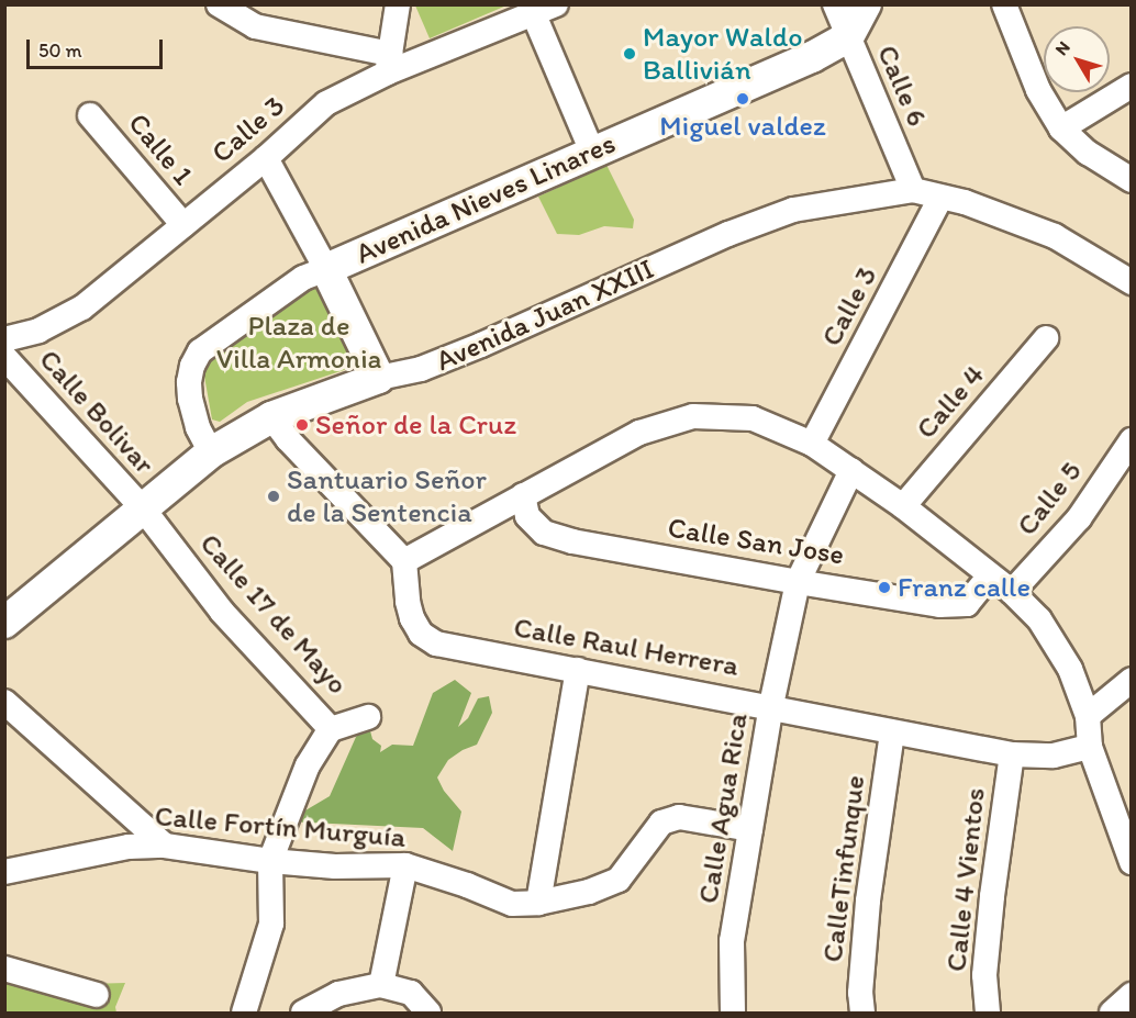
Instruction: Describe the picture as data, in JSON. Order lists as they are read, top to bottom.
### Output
{
  "streets": {
    "main road": ["Avenida Nieves Linares", "Avenida Juan XXIII"],
    "street": [
      "Calle 6",
      "Calle 3",
      "Calle 1",
      "Calle 4",
      "Calle Bolivar",
      "Calle 5",
      "Calle San Jose",
      "Calle 17 de Mayo",
      "Calle Raul Herrera",
      "Calle Agua Rica",
      "Calle Fortín Murguía",
      "CalleTinfunque",
      "Calle 4 Vientos"
    ]
  },
  "crossings": [
    ["Calle 6", "Avenida Nieves Linares"],
    ["Calle 6", "Avenida Juan XXIII"],
    ["Calle 3", "Calle 1"],
    ["Calle 3", "Avenida Juan XXIII"],
    ["Avenida Nieves Linares", "Avenida Juan XXIII"],
    ["Avenida Juan XXIII", "Calle Bolivar"],
    ["Avenida Juan XXIII", "Calle 17 de Mayo"],
    ["Calle Bolivar", "Calle 17 de Mayo"],
    ["Calle San Jose", "Calle Agua Rica"],
    ["Calle 17 de Mayo", "Calle Fortín Murguía"],
    ["Calle Raul Herrera", "Calle Agua Rica"],
    ["Calle Raul Herrera", "CalleTinfunque"],
    ["Calle Raul Herrera", "Calle 4 Vientos"],
    ["Calle Agua Rica", "Calle Fortín Murguía"]
  ],
  "parks": ["Plaza de Villa Armonia"],
  "places": [
    "Mayor Waldo Ballivián",
    "Miguel valdez",
    "Señor de la Cruz",
    "Santuario Señor de la Sentencia",
    "Franz calle"
  ],
  "scale_bar": "50 m",
  "north": "top left"
}
